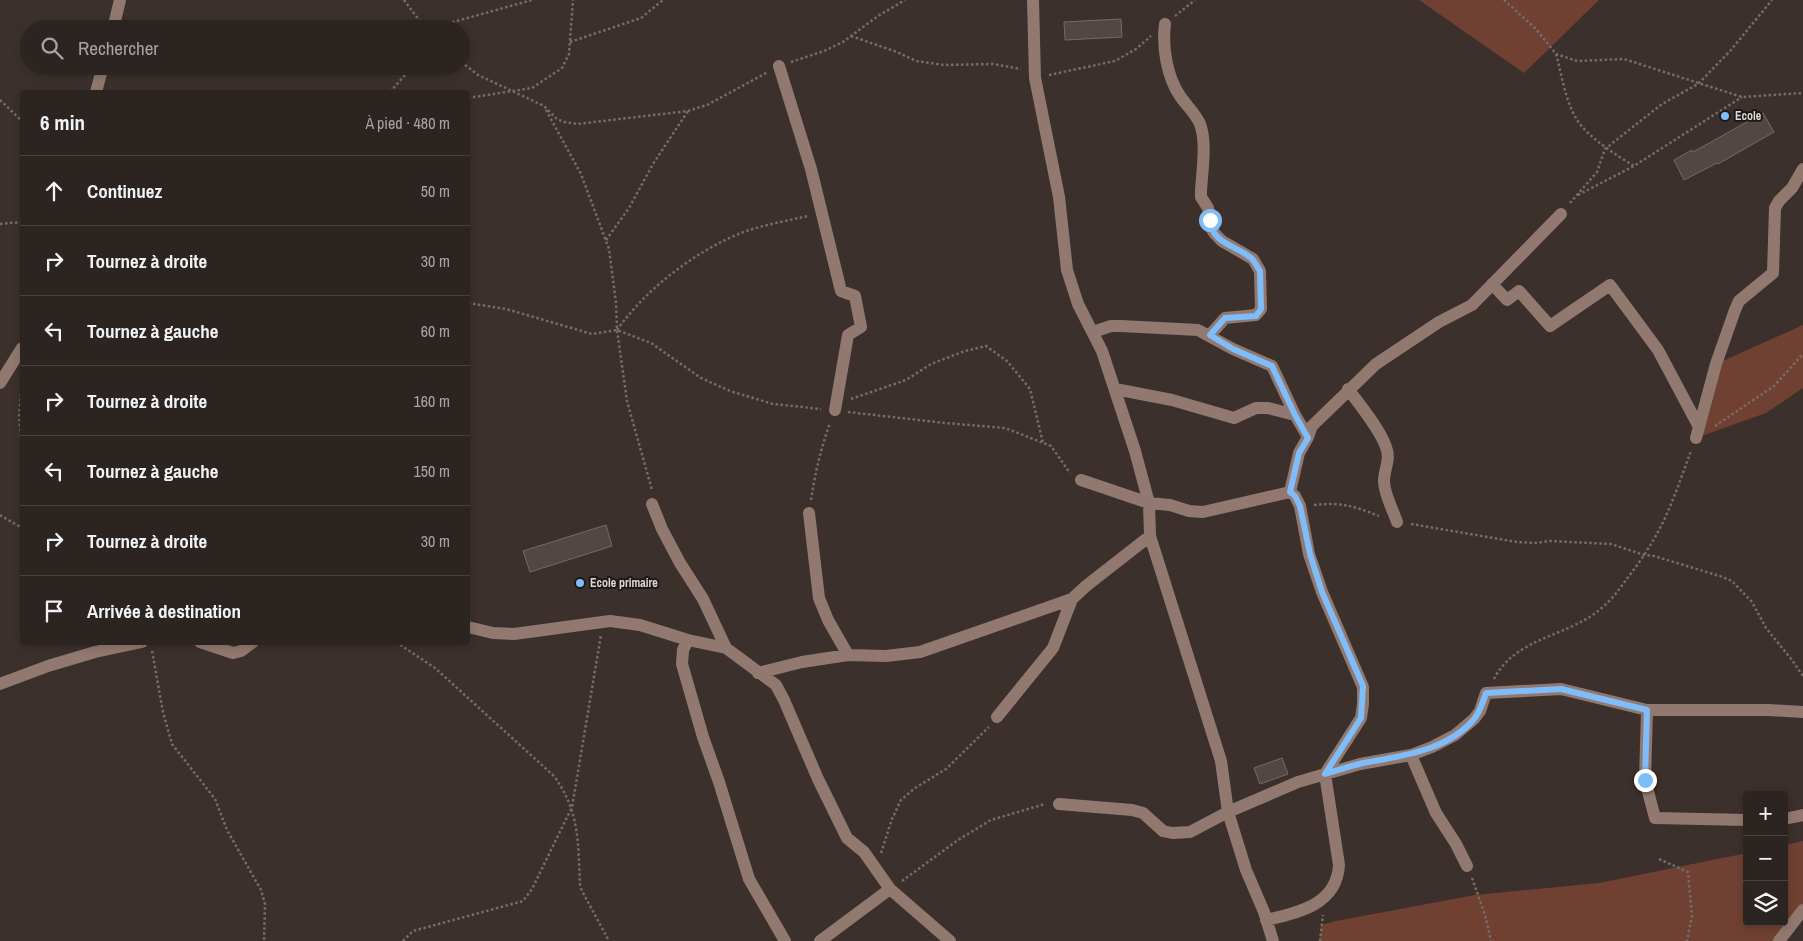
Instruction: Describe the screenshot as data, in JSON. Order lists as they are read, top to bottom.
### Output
{
  "places": ["Ecole", "Ecole primaire"],
  "page": {
    "search": "Rechercher",
    "heading": ["6 min", "À pied · 480 m"],
    "list": [
      ["Continuez", "50 m"],
      ["Tournez à droite", "30 m"],
      ["Tournez à gauche", "60 m"],
      ["Tournez à droite", "160 m"],
      ["Tournez à gauche", "150 m"],
      ["Tournez à droite", "30 m"],
      "Arrivée à destination"
    ],
    "map_buttons": ["+", "−"]
  }
}
